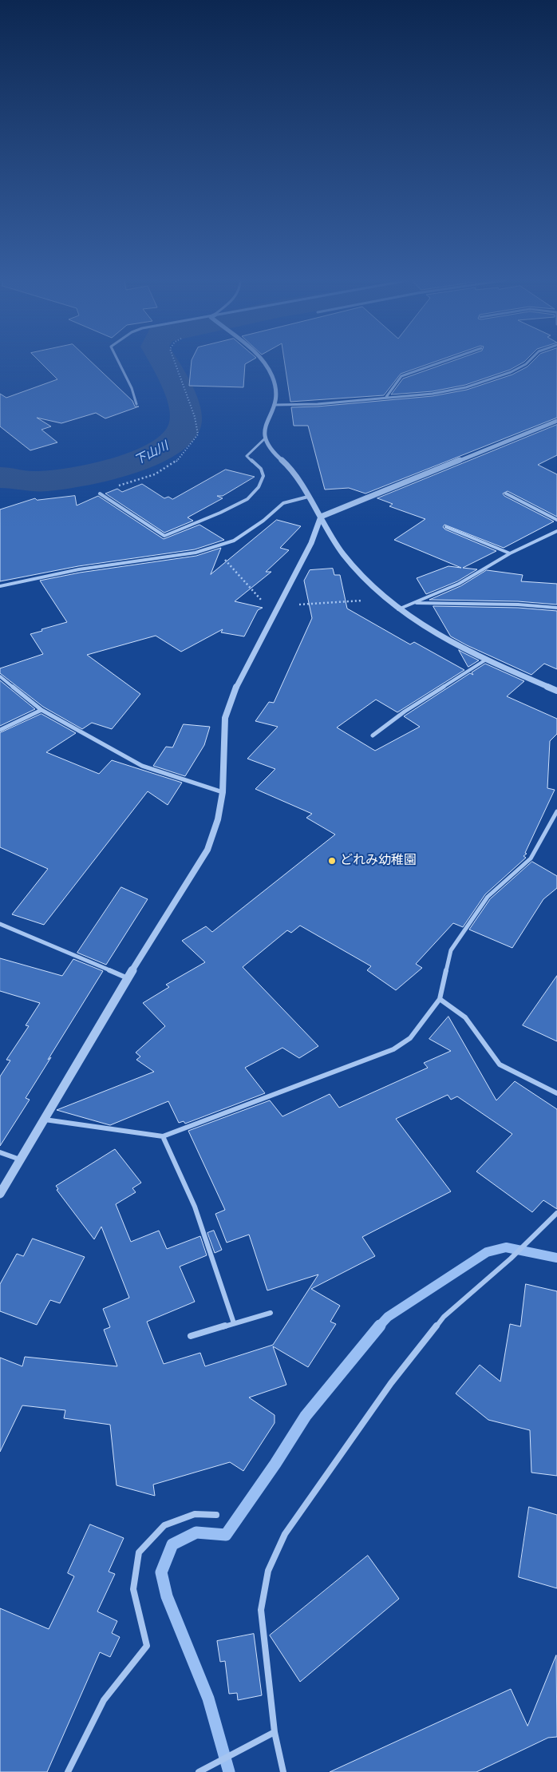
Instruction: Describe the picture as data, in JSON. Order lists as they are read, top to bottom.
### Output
{
  "water": ["下山川"],
  "places": ["どれみ幼稚園"]
}
